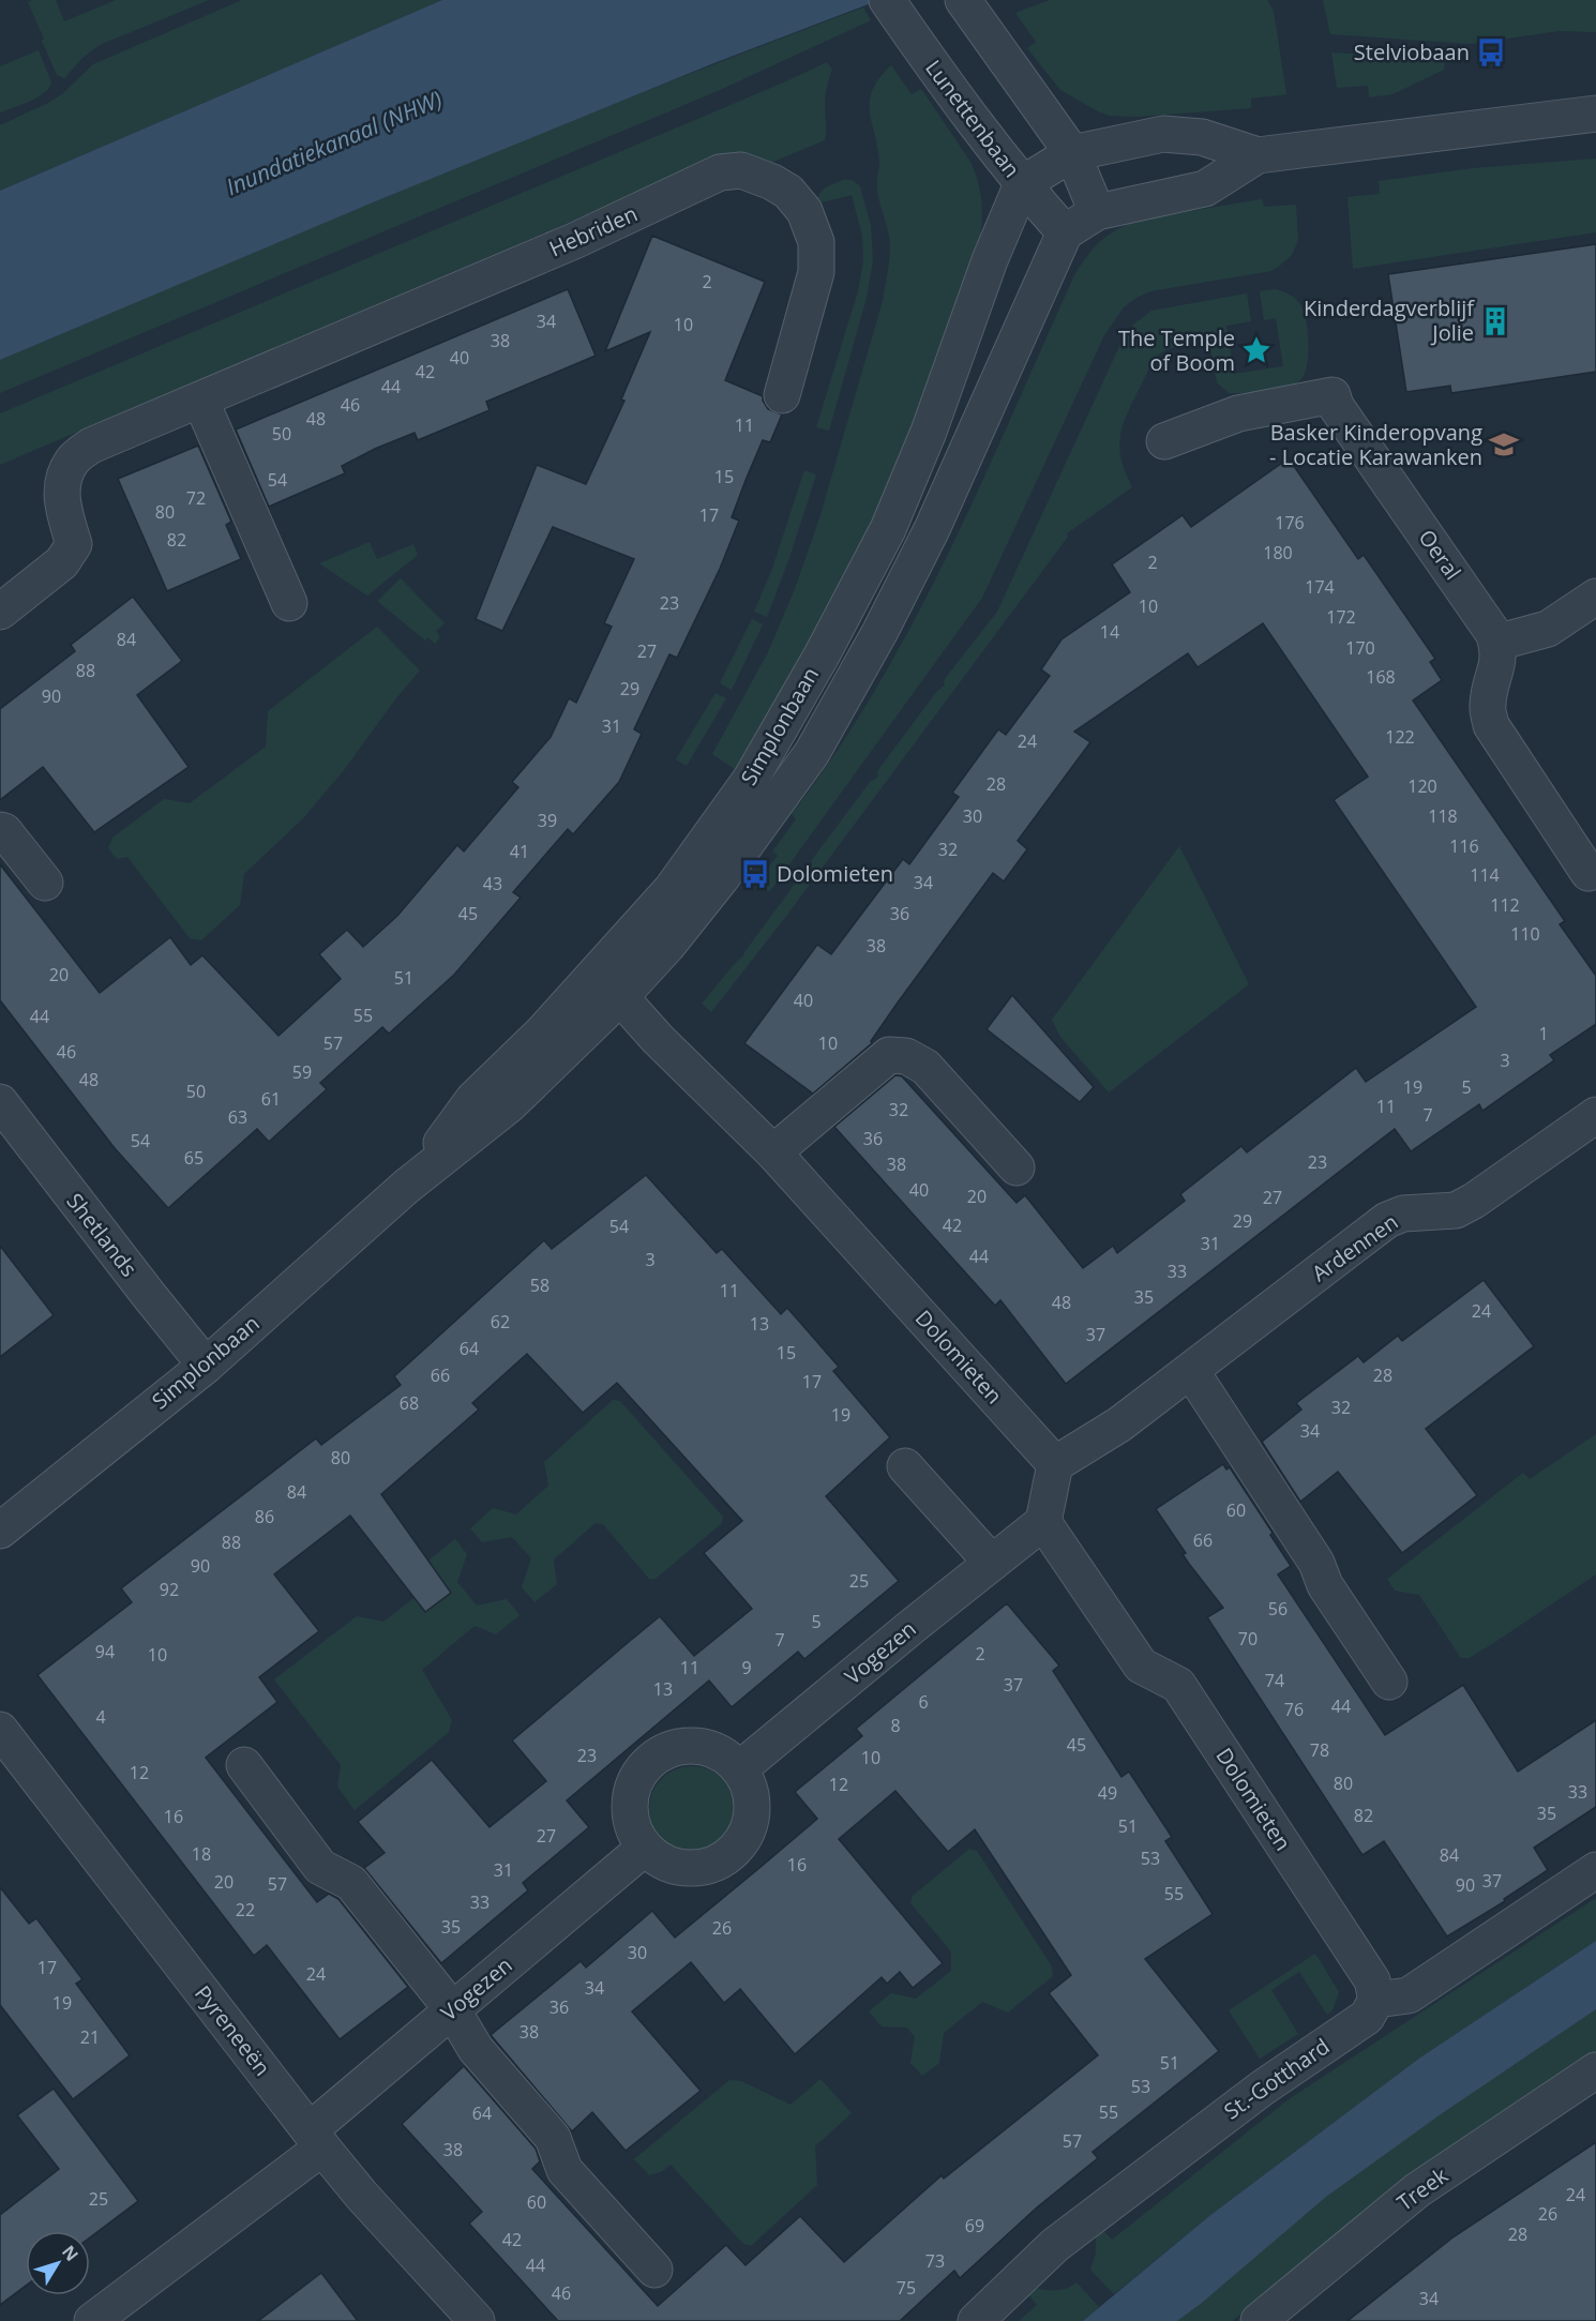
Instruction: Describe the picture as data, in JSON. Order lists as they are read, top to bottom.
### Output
{
  "streets": {
    "street": [
      "Lunettenbaan",
      "Hebriden",
      "Oeral",
      "Simplonbaan",
      "Shetlands",
      "Ardennen",
      "Dolomieten",
      "Vogezen",
      "Pyreneeën",
      "St.-Gotthard",
      "Treek"
    ]
  },
  "crossings": [
    ["Lunettenbaan", "Simplonbaan"],
    ["Simplonbaan", "Shetlands"],
    ["Simplonbaan", "Dolomieten"],
    ["Ardennen", "Dolomieten"],
    ["Dolomieten", "Vogezen"],
    ["Dolomieten", "St.-Gotthard"],
    ["Vogezen", "Pyreneeën"]
  ],
  "water": ["Inundatiekanaal (NHW)"],
  "places": {
    "bus stop": ["Stelviobaan", "Dolomieten"],
    "building": ["Kinderdagverblijf Jolie"],
    "place": ["The Temple of Boom"],
    "school or university": ["Basker Kinderopvang - Locatie Karawanken"]
  },
  "house_numbers": [
    "2",
    "34",
    "10",
    "38",
    "40",
    "42",
    "44",
    "46",
    "48",
    "11",
    "50",
    "15",
    "54",
    "72",
    "80",
    "17",
    "176",
    "82",
    "180",
    "2",
    "174",
    "23",
    "10",
    "172",
    "14",
    "84",
    "170",
    "27",
    "88",
    "168",
    "29",
    "90",
    "31",
    "122",
    "24",
    "28",
    "120",
    "30",
    "118",
    "39",
    "116",
    "32",
    "41",
    "114",
    "34",
    "43",
    "112",
    "45",
    "36",
    "110",
    "38",
    "20",
    "51",
    "40",
    "55",
    "44",
    "1",
    "57",
    "10",
    "46",
    "3",
    "59",
    "48",
    "19",
    "5",
    "50",
    "61",
    "11",
    "32",
    "7",
    "63",
    "36",
    "54",
    "65",
    "23",
    "38",
    "40",
    "20",
    "27",
    "29",
    "42",
    "54",
    "31",
    "44",
    "3",
    "33",
    "58",
    "11",
    "35",
    "48",
    "24",
    "62",
    "13",
    "37",
    "64",
    "15",
    "66",
    "28",
    "17",
    "68",
    "32",
    "19",
    "34",
    "80",
    "84",
    "60",
    "86",
    "66",
    "88",
    "90",
    "25",
    "92",
    "56",
    "5",
    "70",
    "7",
    "94",
    "2",
    "10",
    "11",
    "9",
    "74",
    "37",
    "13",
    "6",
    "44",
    "76",
    "4",
    "8",
    "45",
    "78",
    "23",
    "10",
    "12",
    "80",
    "12",
    "33",
    "49",
    "35",
    "82",
    "16",
    "51",
    "27",
    "18",
    "84",
    "53",
    "16",
    "31",
    "37",
    "20",
    "57",
    "90",
    "55",
    "33",
    "22",
    "35",
    "26",
    "30",
    "17",
    "24",
    "34",
    "19",
    "36",
    "38",
    "21",
    "51",
    "53",
    "55",
    "64",
    "57",
    "38",
    "24",
    "25",
    "60",
    "26",
    "69",
    "28",
    "42",
    "73",
    "44",
    "75",
    "46",
    "34"
  ],
  "north": "top right"
}
